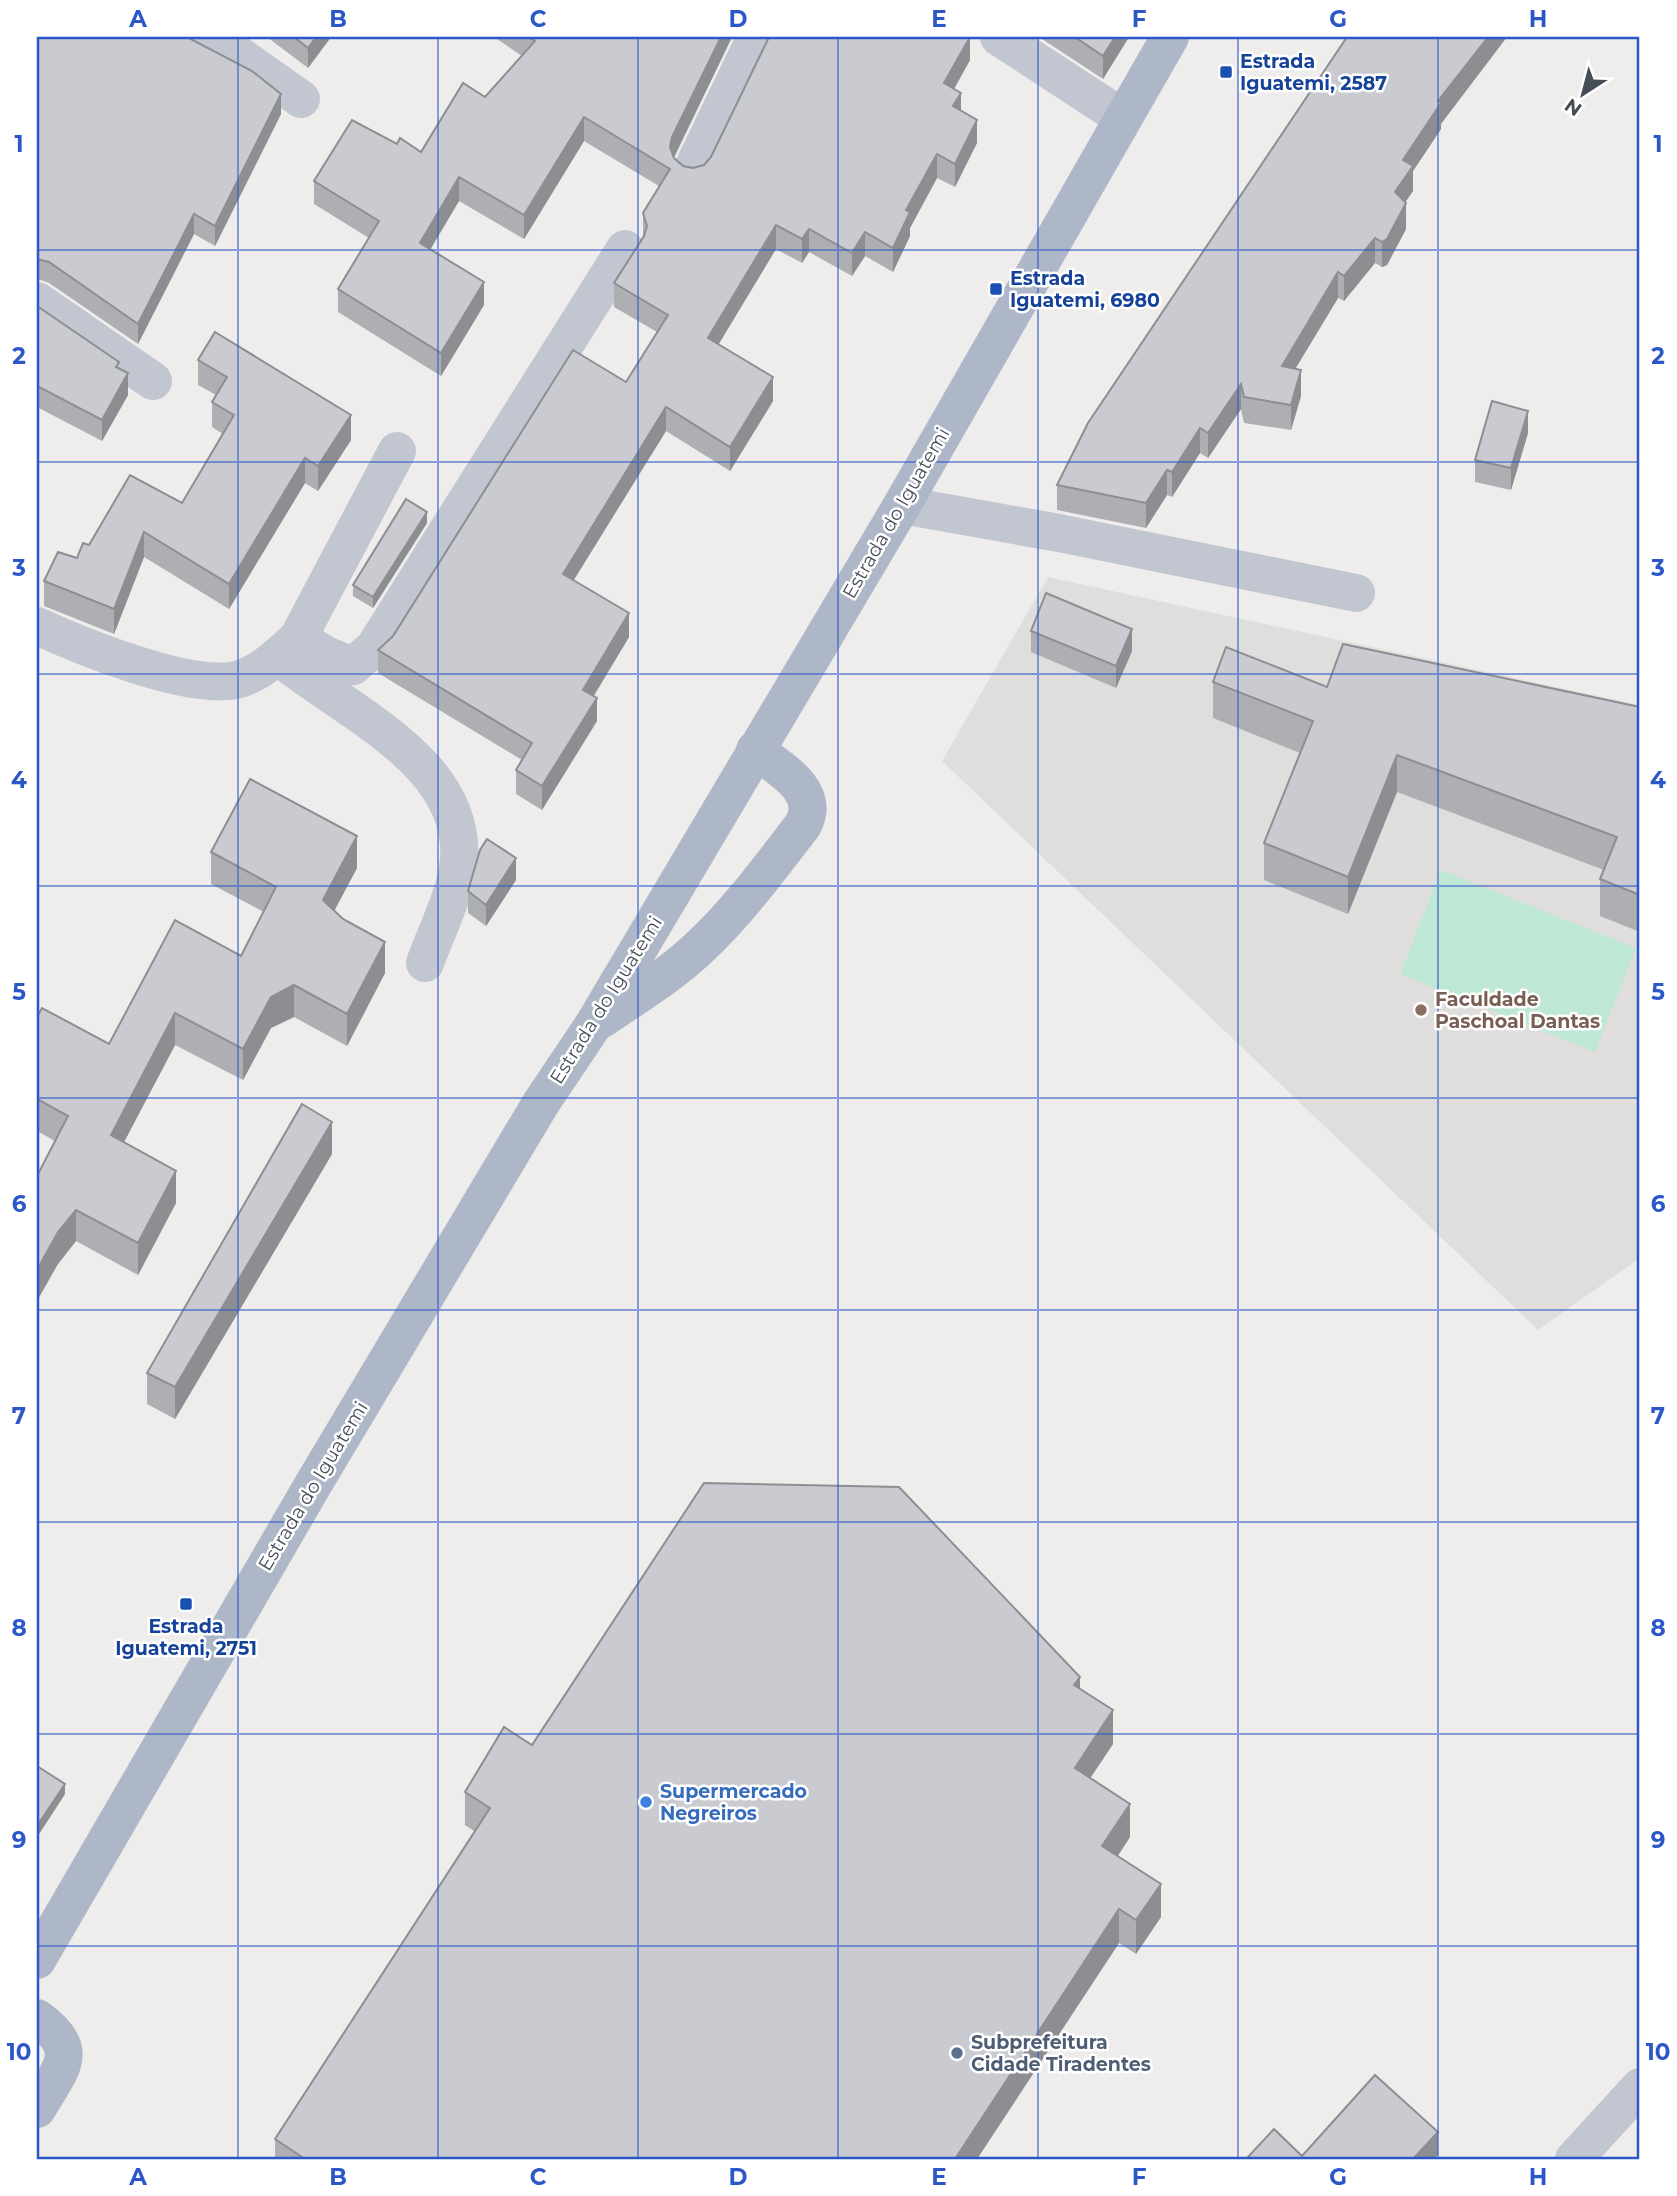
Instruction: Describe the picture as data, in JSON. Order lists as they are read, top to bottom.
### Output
{
  "streets": {
    "main road": ["Estrada do Iguatemi"]
  },
  "places": {
    "transit": ["Estrada Iguatemi, 2587", "Estrada Iguatemi, 6980", "Estrada Iguatemi, 2751"],
    "other": ["Faculdade Paschoal Dantas", "Supermercado Negreiros", "Subprefeitura Cidade Tiradentes"]
  },
  "north": "bottom left",
  "grid": {
    "columns": [
      "A",
      "B",
      "C",
      "D",
      "E",
      "F",
      "G",
      "H"
    ],
    "rows": [
      "1",
      "2",
      "3",
      "4",
      "5",
      "6",
      "7",
      "8",
      "9",
      "10"
    ]
  }
}
